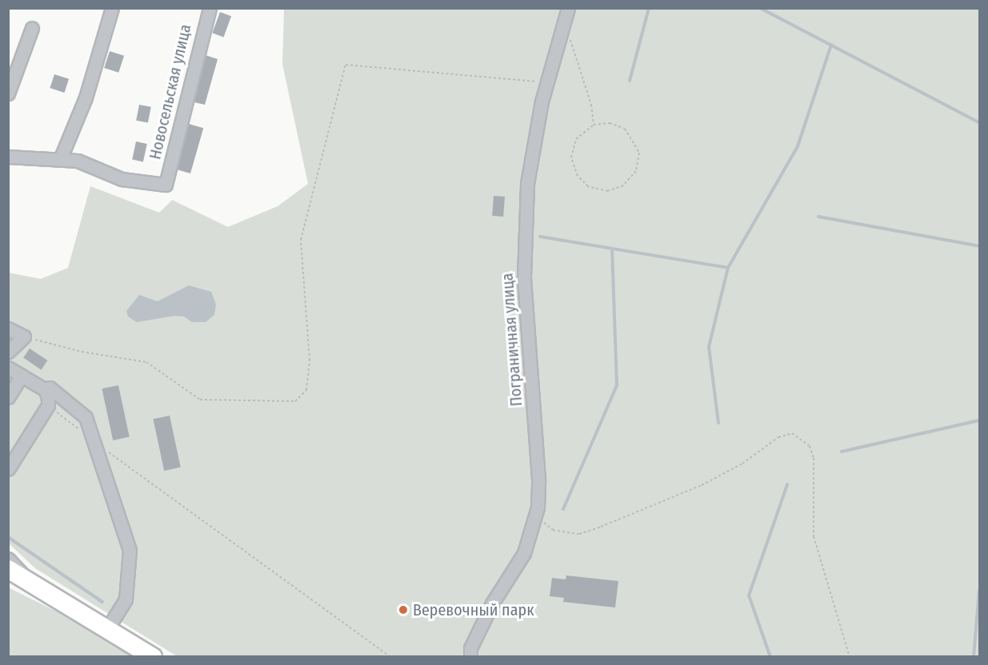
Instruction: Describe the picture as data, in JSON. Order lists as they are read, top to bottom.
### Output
{
  "streets": {
    "street": ["Новосельская улица", "Пограничная улица"]
  },
  "places": ["Веревочный парк"]
}
